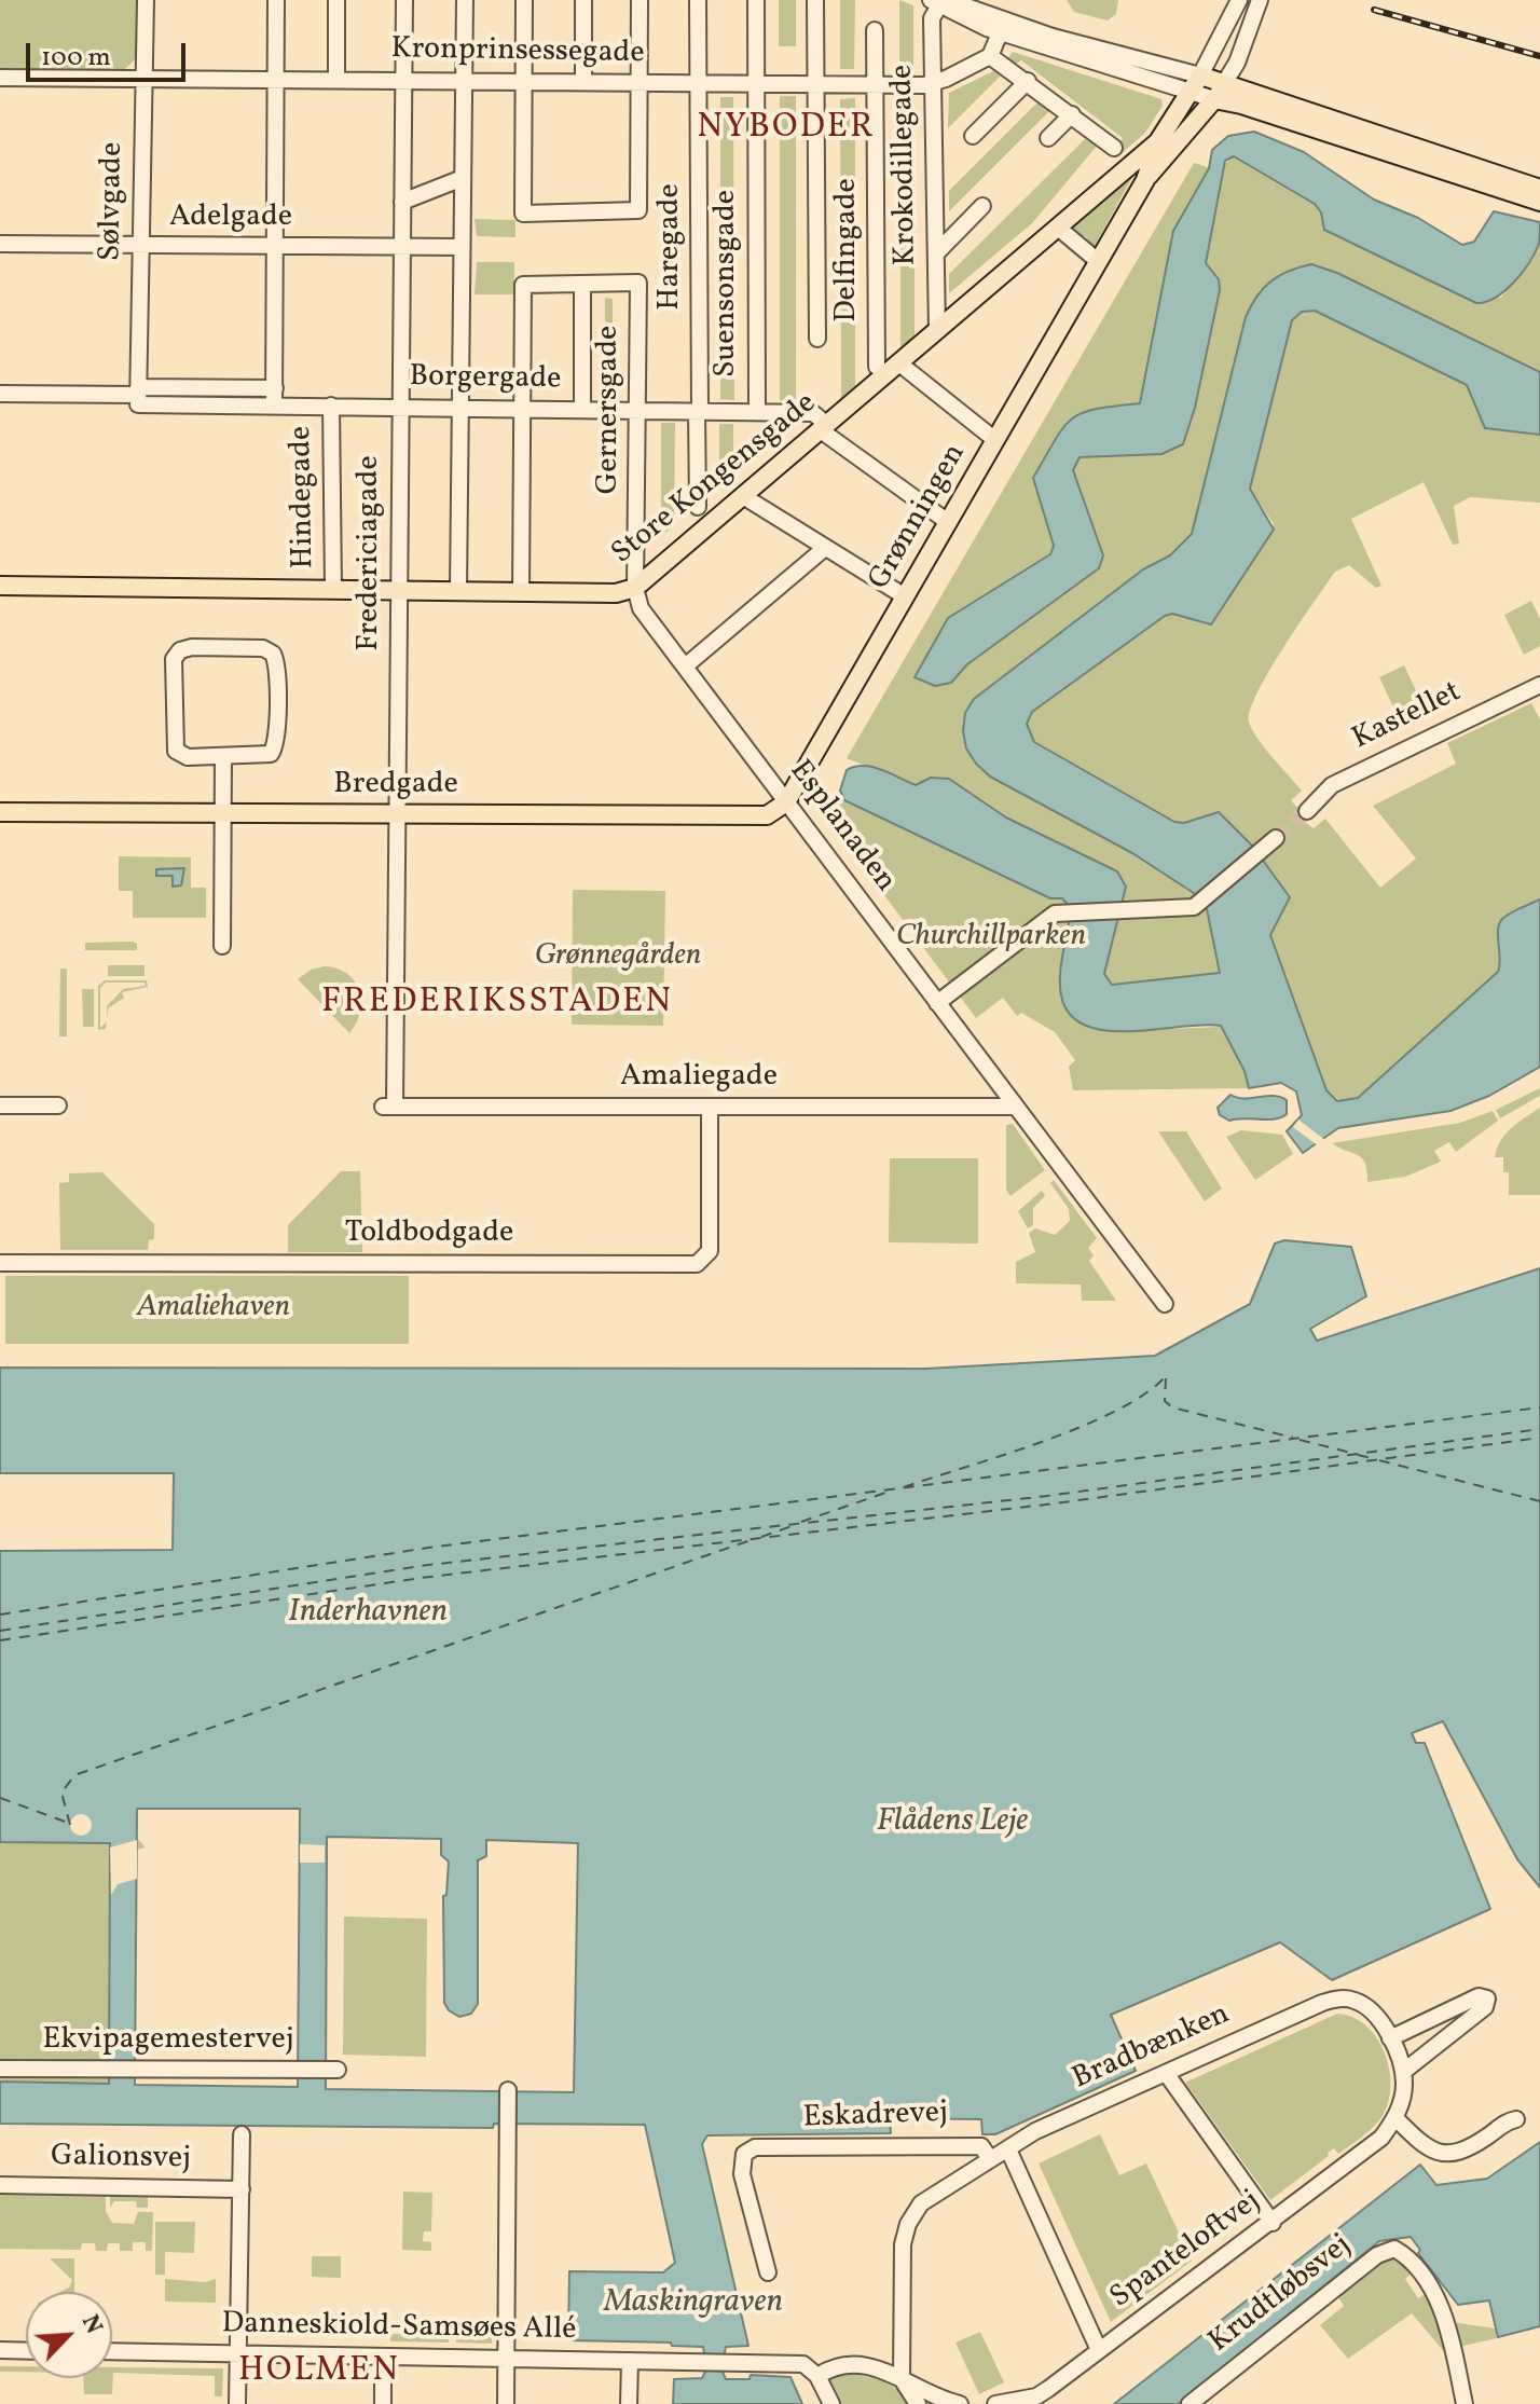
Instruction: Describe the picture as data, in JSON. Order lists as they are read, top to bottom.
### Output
{
  "streets": {
    "main road": ["Store Kongensgade", "Grønningen", "Bredgade"],
    "street": [
      "Kronprinsessegade",
      "Krokodillegade",
      "Sølvgade",
      "Adelgade",
      "Haregade",
      "Delfingade",
      "Suensonsgade",
      "Borgergade",
      "Gernersgade",
      "Hindegade",
      "Fredericiagade",
      "Kastellet",
      "Esplanaden",
      "Amaliegade",
      "Toldbodgade",
      "Ekvipagemestervej",
      "Bradbænken",
      "Eskadrevej",
      "Galionsvej",
      "Spanteloftvej",
      "Krudtløbsvej",
      "Danneskiold-Samsøes Allé"
    ]
  },
  "crossings": [
    ["Kronprinsessegade", "Krokodillegade"],
    ["Kronprinsessegade", "Sølvgade"],
    ["Kronprinsessegade", "Haregade"],
    ["Kronprinsessegade", "Delfingade"],
    ["Kronprinsessegade", "Suensonsgade"],
    ["Kronprinsessegade", "Fredericiagade"],
    ["Krokodillegade", "Store Kongensgade"],
    ["Sølvgade", "Adelgade"],
    ["Sølvgade", "Borgergade"],
    ["Adelgade", "Fredericiagade"],
    ["Haregade", "Borgergade"],
    ["Suensonsgade", "Borgergade"],
    ["Borgergade", "Gernersgade"],
    ["Borgergade", "Store Kongensgade"],
    ["Borgergade", "Hindegade"],
    ["Borgergade", "Grønningen"],
    ["Borgergade", "Fredericiagade"],
    ["Gernersgade", "Store Kongensgade"],
    ["Gernersgade", "Esplanaden"],
    ["Store Kongensgade", "Hindegade"],
    ["Store Kongensgade", "Grønningen"],
    ["Store Kongensgade", "Fredericiagade"],
    ["Store Kongensgade", "Esplanaden"],
    ["Grønningen", "Bredgade"],
    ["Grønningen", "Esplanaden"],
    ["Fredericiagade", "Bredgade"],
    ["Fredericiagade", "Amaliegade"],
    ["Bredgade", "Esplanaden"],
    ["Esplanaden", "Amaliegade"],
    ["Amaliegade", "Toldbodgade"],
    ["Bradbænken", "Eskadrevej"]
  ],
  "districts": ["NYBODER", "FREDERIKSSTADEN", "HOLMEN"],
  "water": ["Inderhavnen", "Flådens Leje", "Maskingraven"],
  "parks": ["Churchillparken", "Grønnegården", "Amaliehaven"],
  "scale_bar": "100 m",
  "north": "top right"
}
